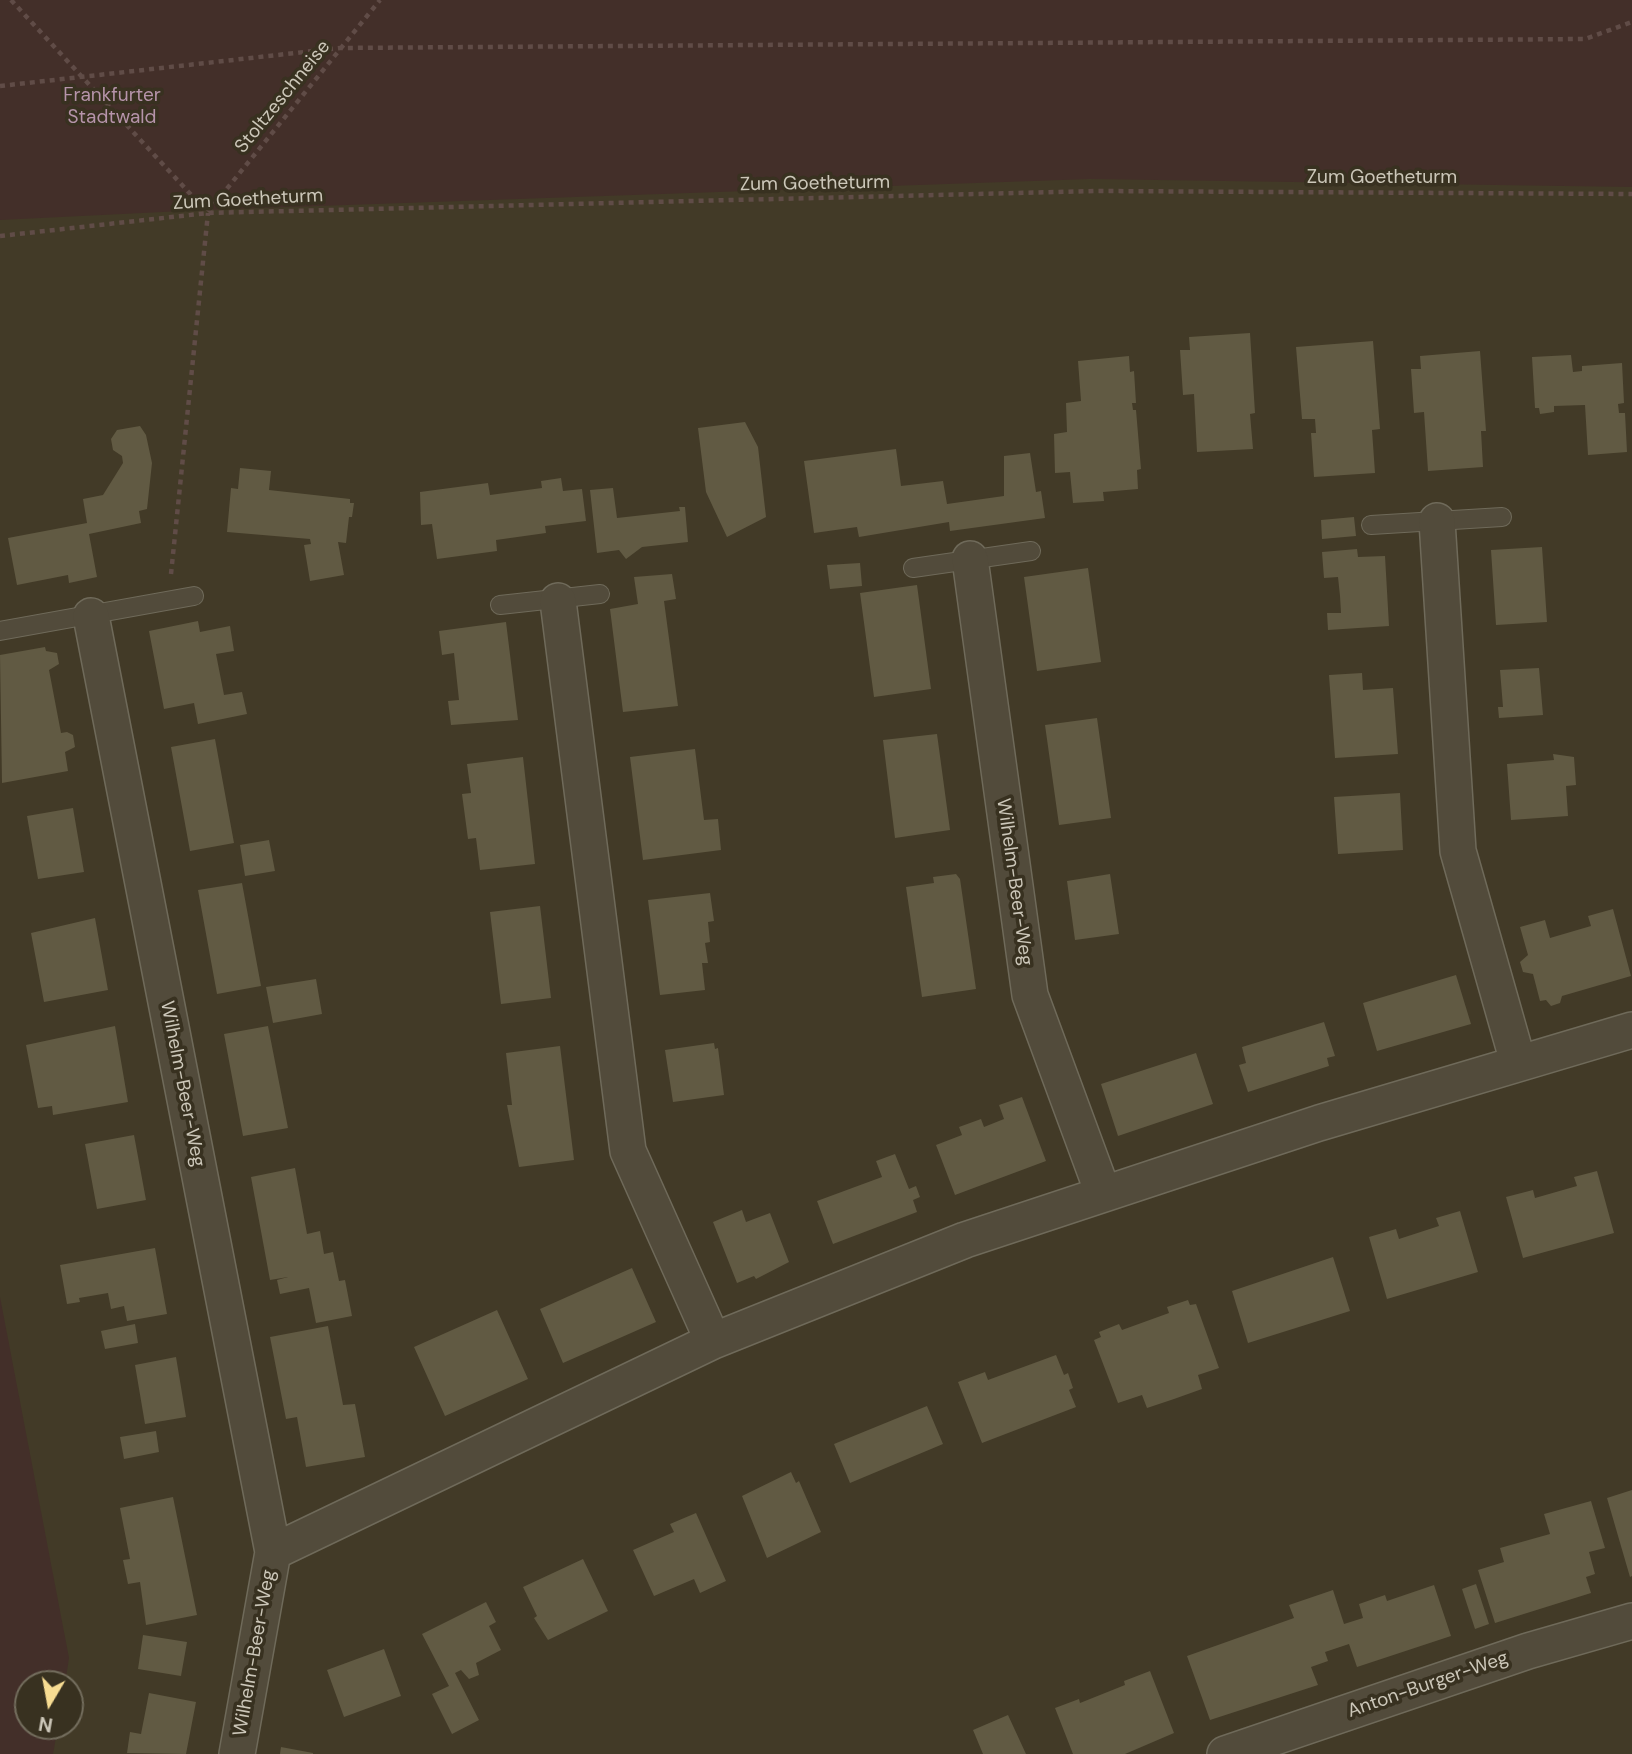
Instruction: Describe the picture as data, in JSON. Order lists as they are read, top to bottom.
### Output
{
  "streets": {
    "street": ["Wilhelm-Beer-Weg", "Anton-Burger-Weg"],
    "path": ["Stoltzeschneise", "Zum Goetheturm"]
  },
  "crossings": [
    ["Stoltzeschneise", "Zum Goetheturm"]
  ],
  "parks": ["Frankfurter Stadtwald"],
  "north": "bottom"
}
